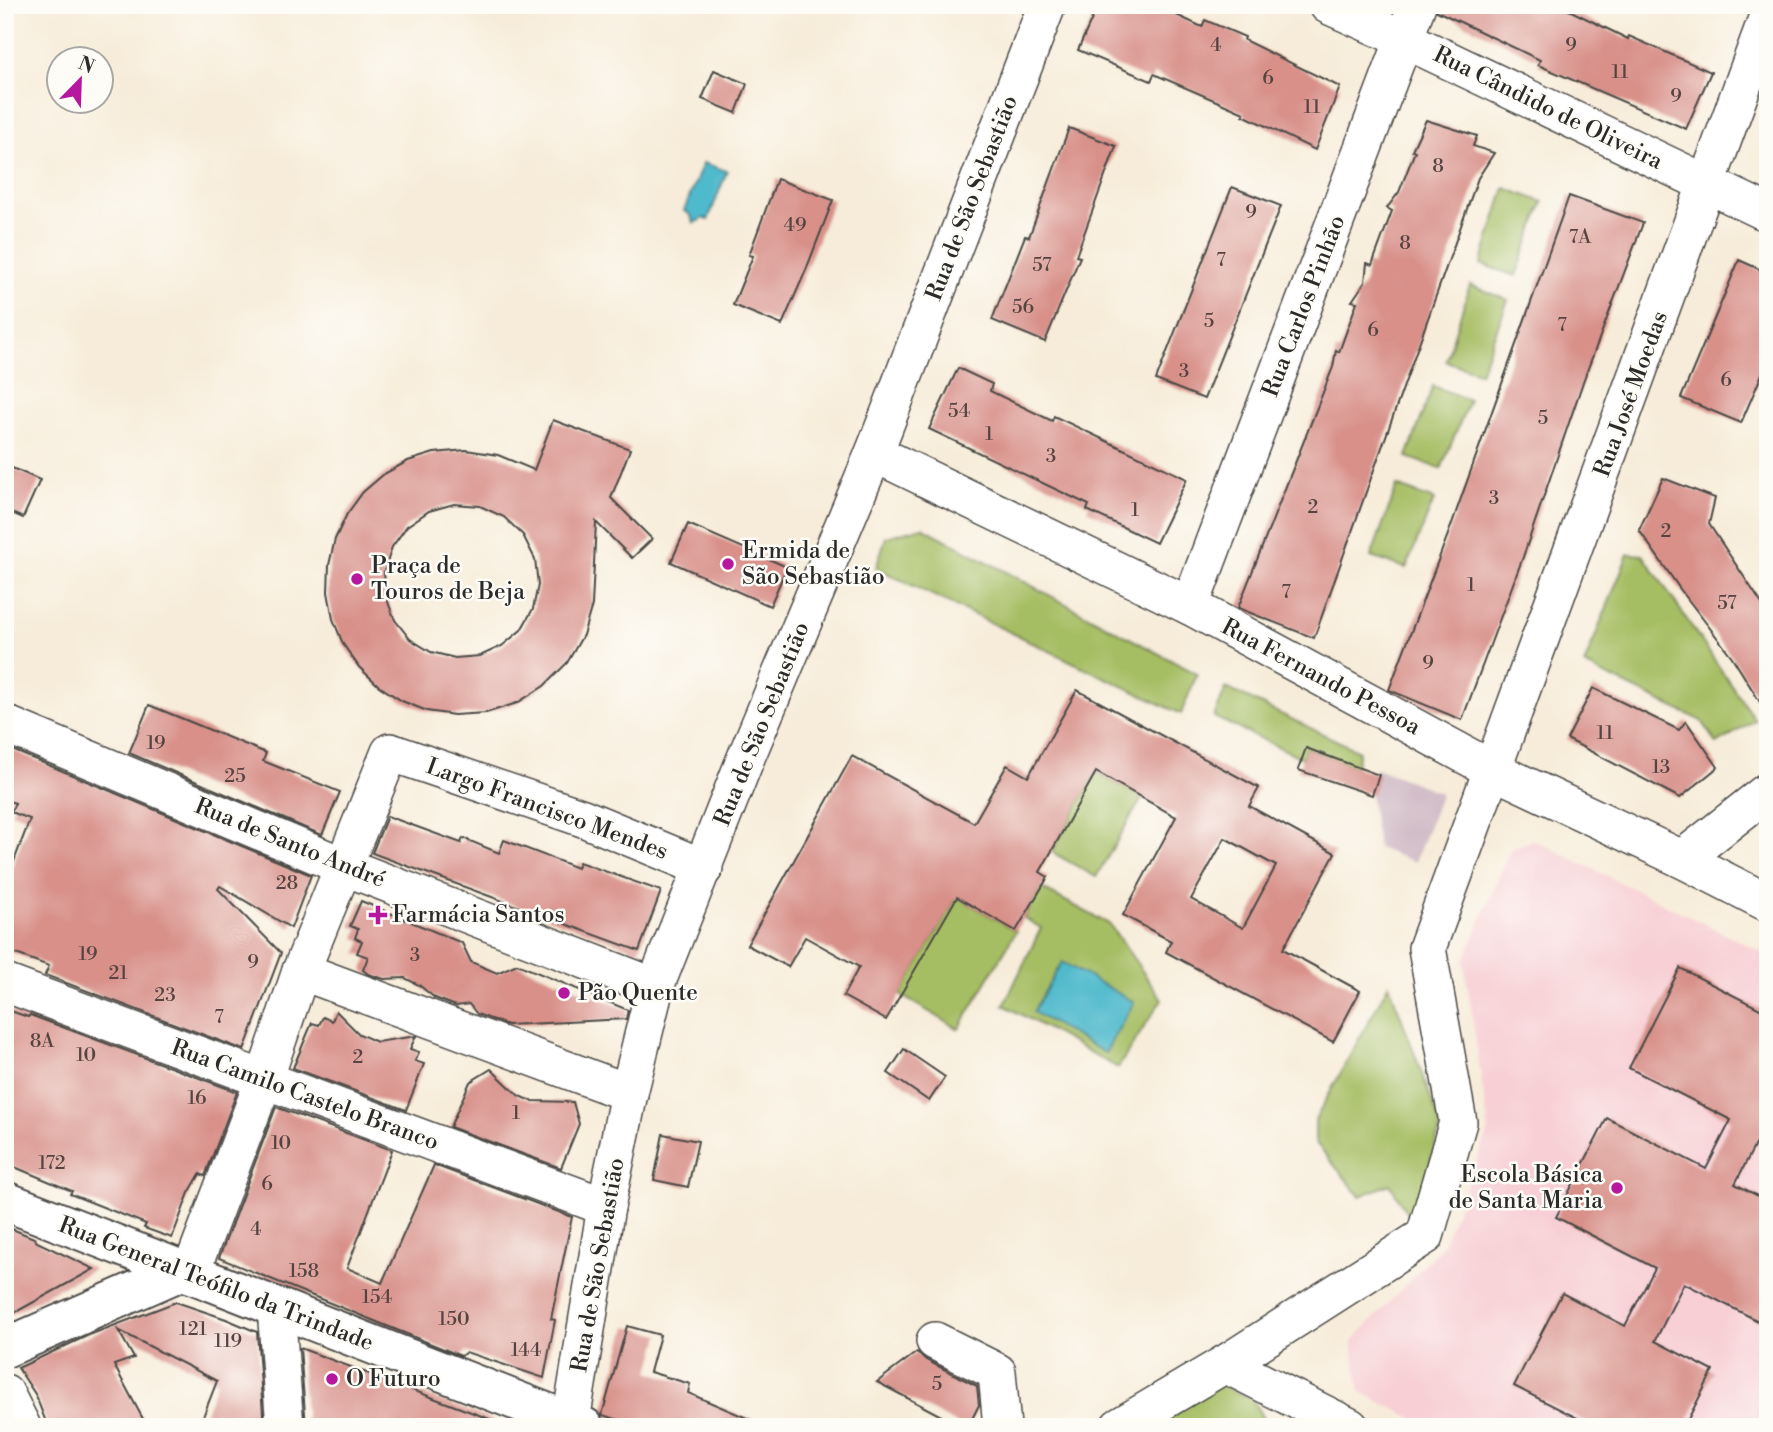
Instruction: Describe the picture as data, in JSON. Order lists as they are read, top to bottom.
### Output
{
  "streets": {
    "main road": ["Rua General Teófilo da Trindade"],
    "street": [
      "Rua Cândido de Oliveira",
      "Rua de São Sebastião",
      "Rua Carlos Pinhão",
      "Rua José Moedas",
      "Rua Fernando Pessoa",
      "Largo Francisco Mendes",
      "Rua de Santo André",
      "Rua Camilo Castelo Branco"
    ]
  },
  "crossings": [
    ["Rua Cândido de Oliveira", "Rua Carlos Pinhão"],
    ["Rua Cândido de Oliveira", "Rua José Moedas"],
    ["Rua de São Sebastião", "Rua Fernando Pessoa"],
    ["Rua de São Sebastião", "Largo Francisco Mendes"],
    ["Rua de São Sebastião", "Rua de Santo André"],
    ["Rua de São Sebastião", "Rua Camilo Castelo Branco"],
    ["Rua de São Sebastião", "Rua General Teófilo da Trindade"],
    ["Rua Carlos Pinhão", "Rua Fernando Pessoa"],
    ["Rua José Moedas", "Rua Fernando Pessoa"],
    ["Largo Francisco Mendes", "Rua de Santo André"]
  ],
  "places": {
    "other": [
      "Ermida de São Sebastião",
      "Praça de Touros de Beja",
      "Pão Quente",
      "Escola Básica de Santa Maria",
      "O Futuro"
    ],
    "health": ["Farmácia Santos"]
  },
  "house_numbers": [
    "4",
    "9",
    "11",
    "6",
    "9",
    "11",
    "8",
    "9",
    "49",
    "7A",
    "8",
    "7",
    "57",
    "56",
    "5",
    "7",
    "6",
    "3",
    "6",
    "54",
    "5",
    "1",
    "3",
    "3",
    "2",
    "1",
    "2",
    "1",
    "7",
    "57",
    "9",
    "11",
    "19",
    "13",
    "25",
    "28",
    "19",
    "3",
    "9",
    "21",
    "23",
    "7",
    "8A",
    "10",
    "2",
    "16",
    "1",
    "10",
    "172",
    "6",
    "4",
    "158",
    "154",
    "150",
    "121",
    "119",
    "144",
    "5"
  ],
  "north": "top right"
}
